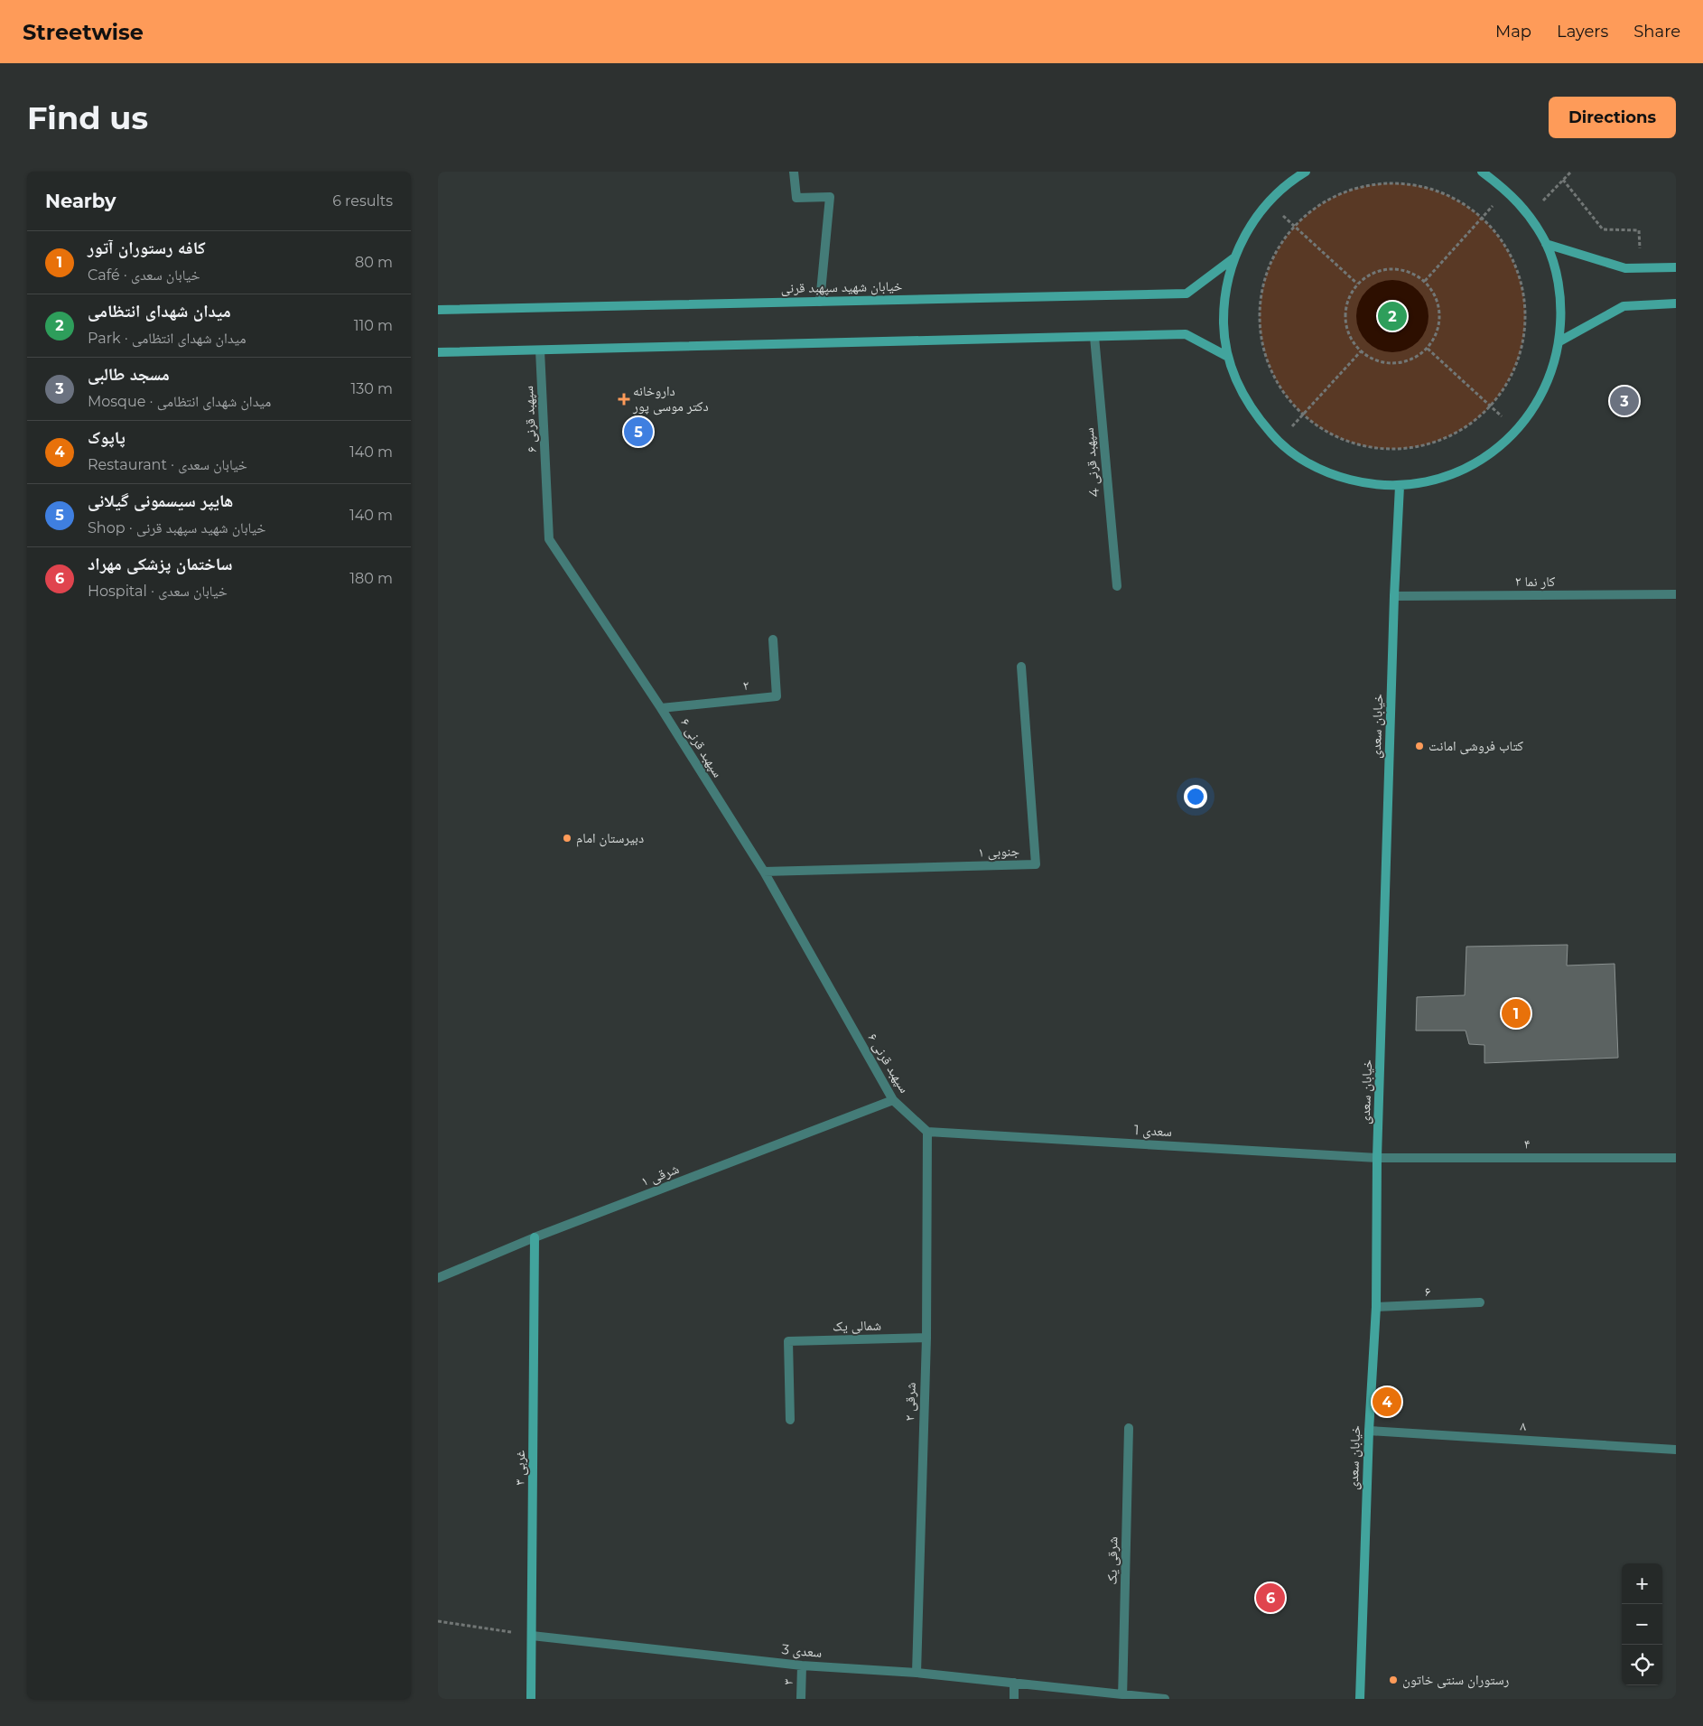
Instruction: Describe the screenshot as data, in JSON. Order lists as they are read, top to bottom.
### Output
{
  "streets": {
    "main road": ["خیابان شهید سپهبد قرنی", "خیابان سعدی", "۳ غربی"],
    "street": [
      "سپهبد قرنی ۶",
      "سپهبد قرنی 4",
      "کار نما ۲",
      "۲",
      "۱ جنوبی",
      "سعدی 1",
      "۴",
      "شرقی ۱",
      "۶",
      "شمالی یک",
      "شرقی ۲",
      "۸",
      "شرقی یک",
      "سعدی 3",
      "۳"
    ]
  },
  "crossings": [
    ["سپهبد قرنی ۶", "۲"],
    ["سپهبد قرنی ۶", "۱ جنوبی"],
    ["سپهبد قرنی ۶", "سعدی 1"],
    ["سپهبد قرنی ۶", "شرقی ۱"],
    ["سپهبد قرنی ۶", "شرقی ۲"],
    ["کار نما ۲", "خیابان سعدی"],
    ["خیابان سعدی", "سعدی 1"],
    ["خیابان سعدی", "۴"],
    ["خیابان سعدی", "۶"],
    ["خیابان سعدی", "۸"],
    ["سعدی 1", "۴"],
    ["سعدی 1", "شرقی ۲"],
    ["شرقی ۱", "۳ غربی"],
    ["شمالی یک", "شرقی ۲"],
    ["شرقی ۲", "سعدی 3"],
    ["۳ غربی", "سعدی 3"],
    ["شرقی یک", "سعدی 3"],
    ["سعدی 3", "۳"]
  ],
  "places": {
    "health": ["داروخانه دکتر موسی پور"],
    "other": ["کتاب فروشی امانت", "دبیرستان امام", "رستوران سنتی خاتون"]
  },
  "page": {
    "header": "Streetwise",
    "nav": ["Map", "Layers", "Share"],
    "buttons": "Directions",
    "title": "Find us",
    "heading": ["Nearby", "6 results"],
    "list": [
      {
        "mark": "1",
        "name": "کافه رستوران آتور",
        "note": "Café · خیابان سعدی",
        "value": "80 m"
      },
      {
        "mark": "2",
        "name": "میدان شهدای انتظامی",
        "note": "Park · میدان شهدای انتظامی",
        "value": "110 m"
      },
      {
        "mark": "3",
        "name": "مسجد طالبی",
        "note": "Mosque · میدان شهدای انتظامی",
        "value": "130 m"
      },
      {
        "mark": "4",
        "name": "پاپوک",
        "note": "Restaurant · خیابان سعدی",
        "value": "140 m"
      },
      {
        "mark": "5",
        "name": "هایپر سیسمونی گیلانی",
        "note": "Shop · خیابان شهید سپهبد قرنی",
        "value": "140 m"
      },
      {
        "mark": "6",
        "name": "ساختمان پزشکی مهراد",
        "note": "Hospital · خیابان سعدی",
        "value": "180 m"
      }
    ],
    "pins": [
      "2",
      "3",
      "5",
      "1",
      "4",
      "6"
    ],
    "map_buttons": ["+", "−"]
  }
}
